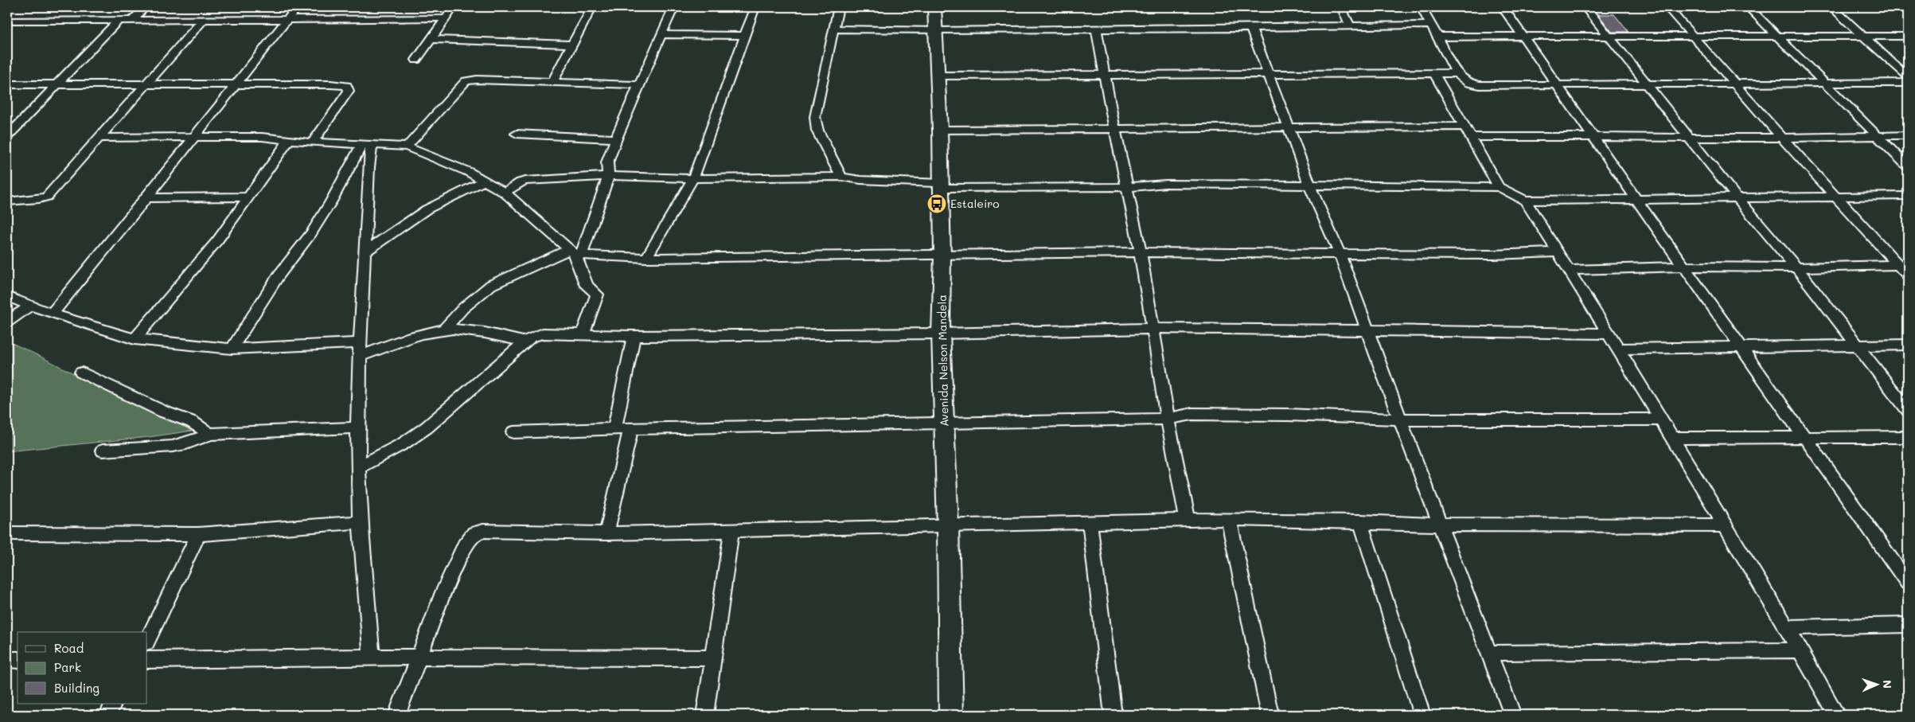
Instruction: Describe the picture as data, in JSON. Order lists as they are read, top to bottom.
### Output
{
  "streets": {
    "street": ["Avenida Nelson Mandela"]
  },
  "places": {
    "bus stop": ["Estaleiro"]
  },
  "legend": ["Road", "Park", "Building"],
  "north": "right"
}
